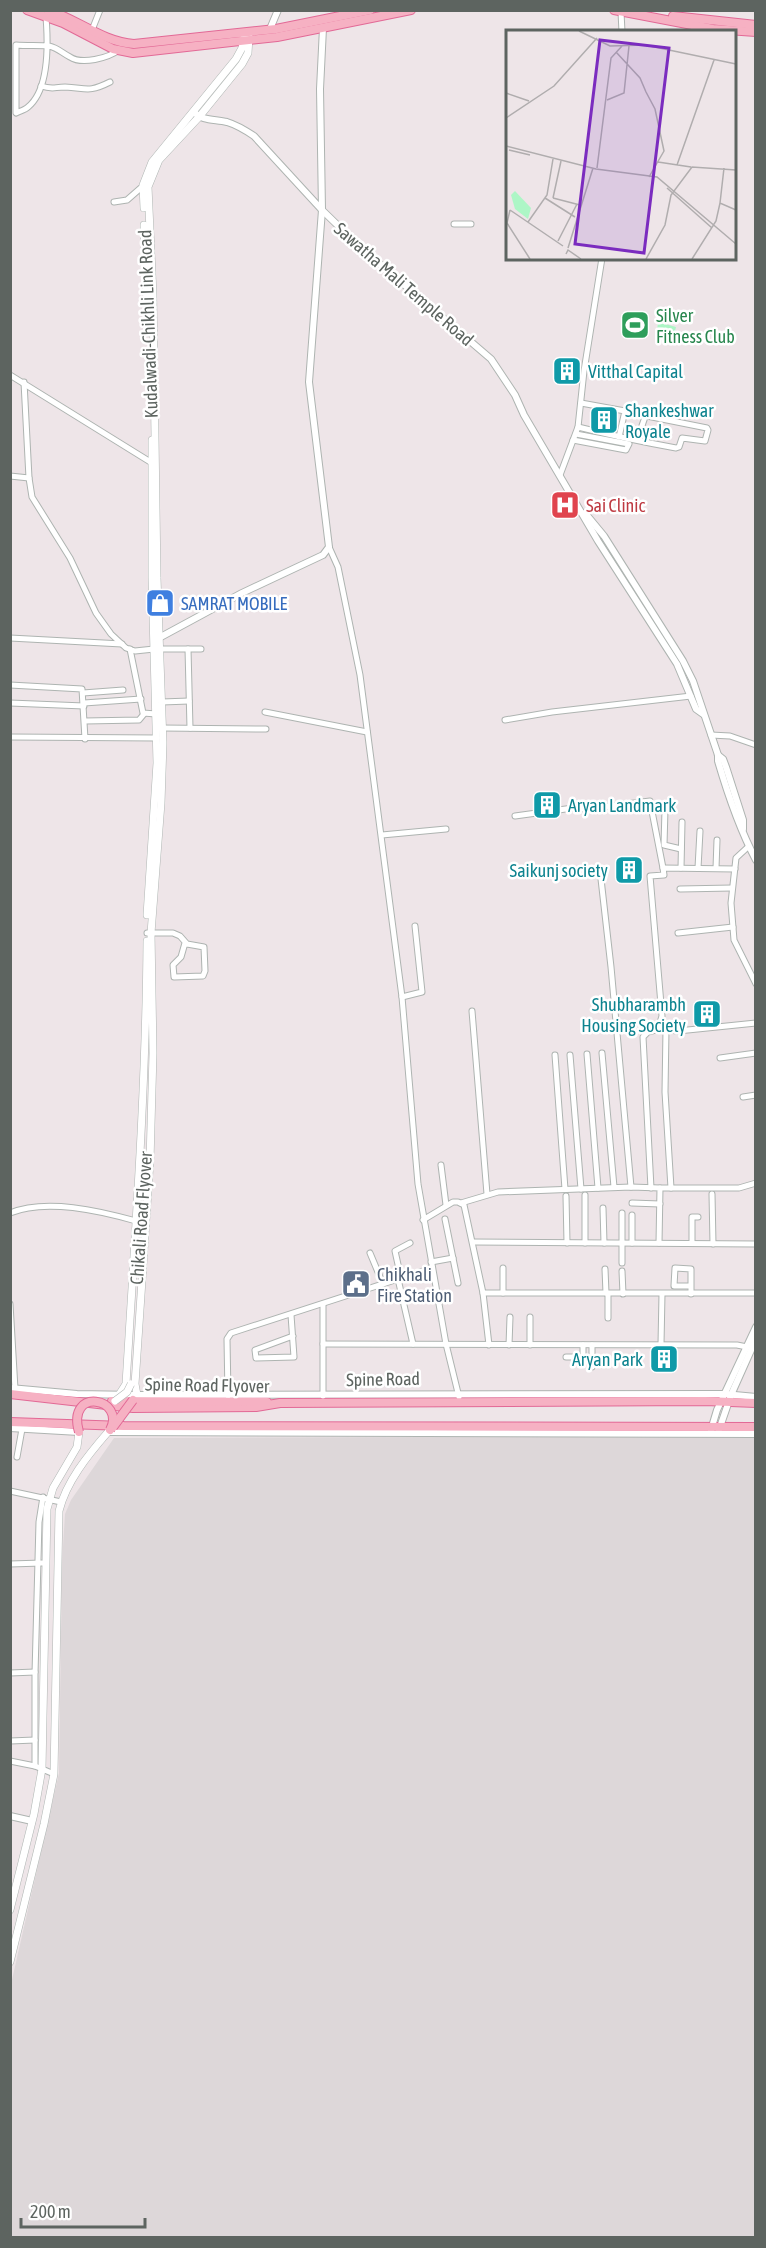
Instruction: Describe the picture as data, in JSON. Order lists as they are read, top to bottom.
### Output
{
  "streets": {
    "main road": [
      "Kudalwadi-Chikhli Link Road",
      "Chikali Road Flyover",
      "Spine Road",
      "Spine Road Flyover"
    ],
    "street": ["Sawatha Mali Temple Road"]
  },
  "crossings": [
    ["Sawatha Mali Temple Road", "Kudalwadi-Chikhli Link Road"],
    ["Chikali Road Flyover", "Spine Road"],
    ["Chikali Road Flyover", "Spine Road Flyover"],
    ["Spine Road", "Spine Road Flyover"]
  ],
  "places": {
    "sports": ["Silver Fitness Club"],
    "building": [
      "Vitthal Capital",
      "Shankeshwar Royale",
      "Aryan Landmark",
      "Saikunj society",
      "Shubharambh Housing Society",
      "Aryan Park"
    ],
    "hospital": ["Sai Clinic"],
    "shop": ["SAMRAT MOBILE"],
    "public building": ["Chikhali Fire Station"]
  },
  "scale_bar": "200 m"
}
